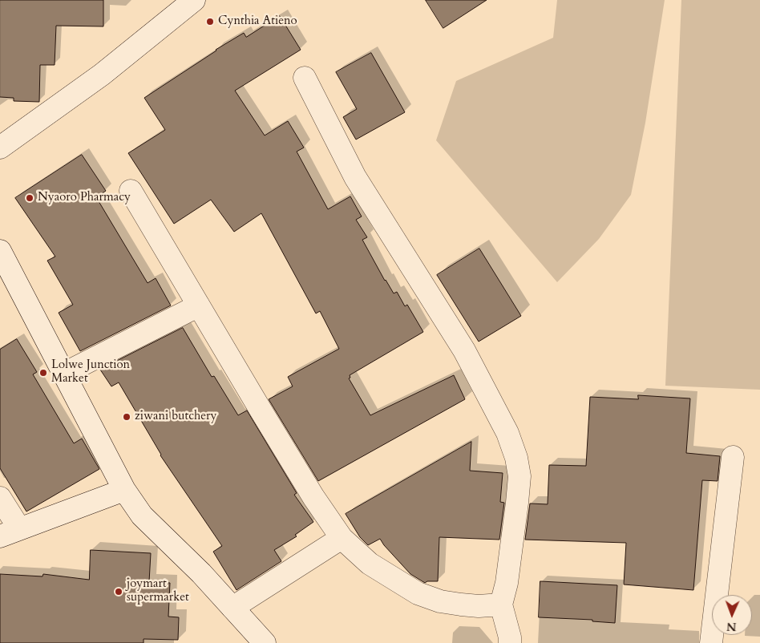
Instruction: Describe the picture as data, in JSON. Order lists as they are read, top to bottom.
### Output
{
  "places": [
    "Cynthia Atieno",
    "Nyaoro Pharmacy",
    "Lolwe Junction Market",
    "ziwani butchery",
    "joymart supermarket"
  ],
  "north": "bottom"
}
